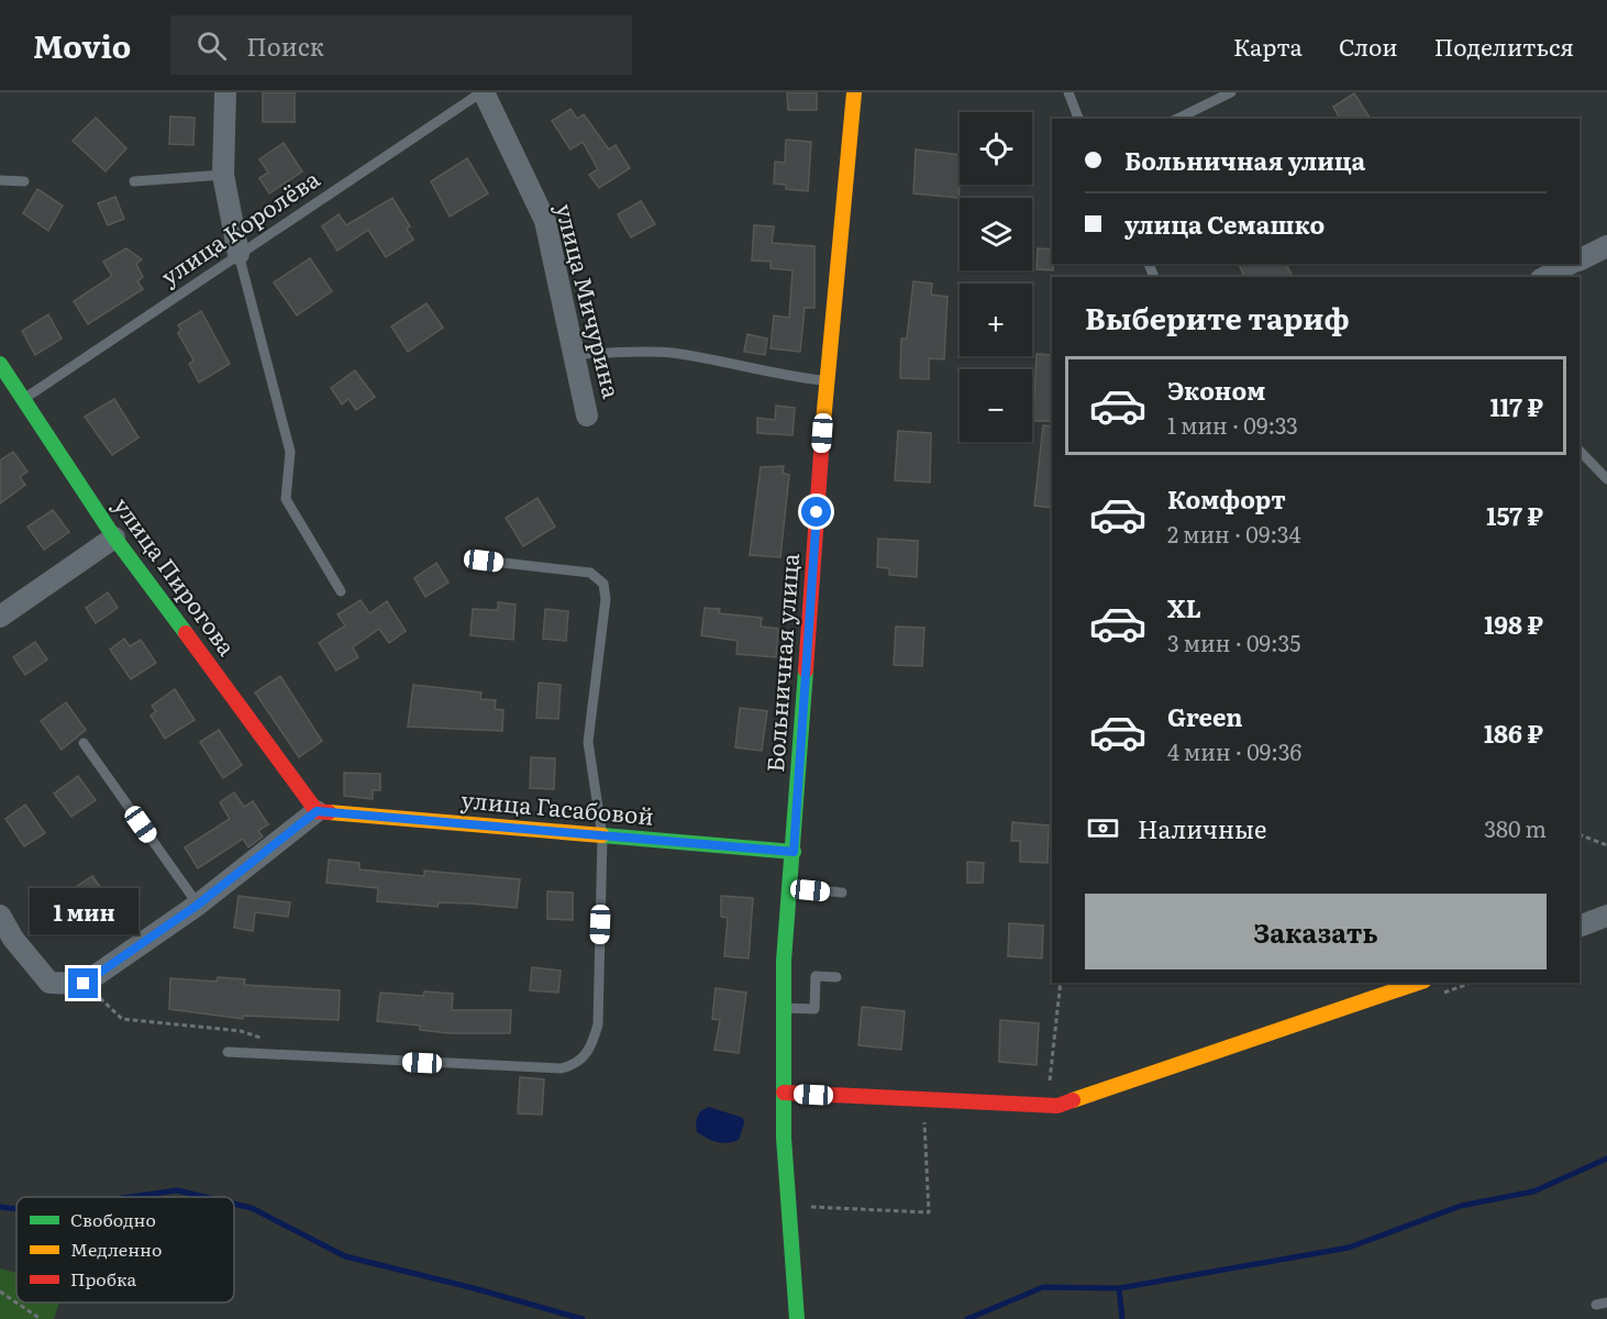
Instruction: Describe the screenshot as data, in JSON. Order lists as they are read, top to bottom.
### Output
{
  "streets": {
    "street": [
      "улица Мичурина",
      "улица Пирогова",
      "Больничная улица",
      "улица Гасабовой"
    ],
    "lane": ["улица Королёва"]
  },
  "crossings": [
    ["улица Королёва", "улица Мичурина"],
    ["улица Королёва", "улица Пирогова"],
    ["улица Пирогова", "улица Гасабовой"],
    ["Больничная улица", "улица Гасабовой"]
  ],
  "legend": ["Свободно", "Медленно", "Пробка"],
  "page": {
    "header": "Movio",
    "search": "Поиск",
    "nav": ["Карта", "Слои", "Поделиться"],
    "map_buttons": ["+", "−"],
    "banner": ["Больничная улица", "улица Семашко"],
    "heading": "Выберите тариф",
    "list": [
      {
        "name": "Эконом",
        "note": "1 мин · 09:33",
        "value": "117 ₽"
      },
      {
        "name": "Комфорт",
        "note": "2 мин · 09:34",
        "value": "157 ₽"
      },
      {
        "name": "XL",
        "note": "3 мин · 09:35",
        "value": "198 ₽"
      },
      {
        "name": "Green",
        "note": "4 мин · 09:36",
        "value": "186 ₽"
      }
    ],
    "pay": ["Наличные", "380 m"],
    "buttons": "Заказать",
    "bubble": "1 мин"
  }
}
